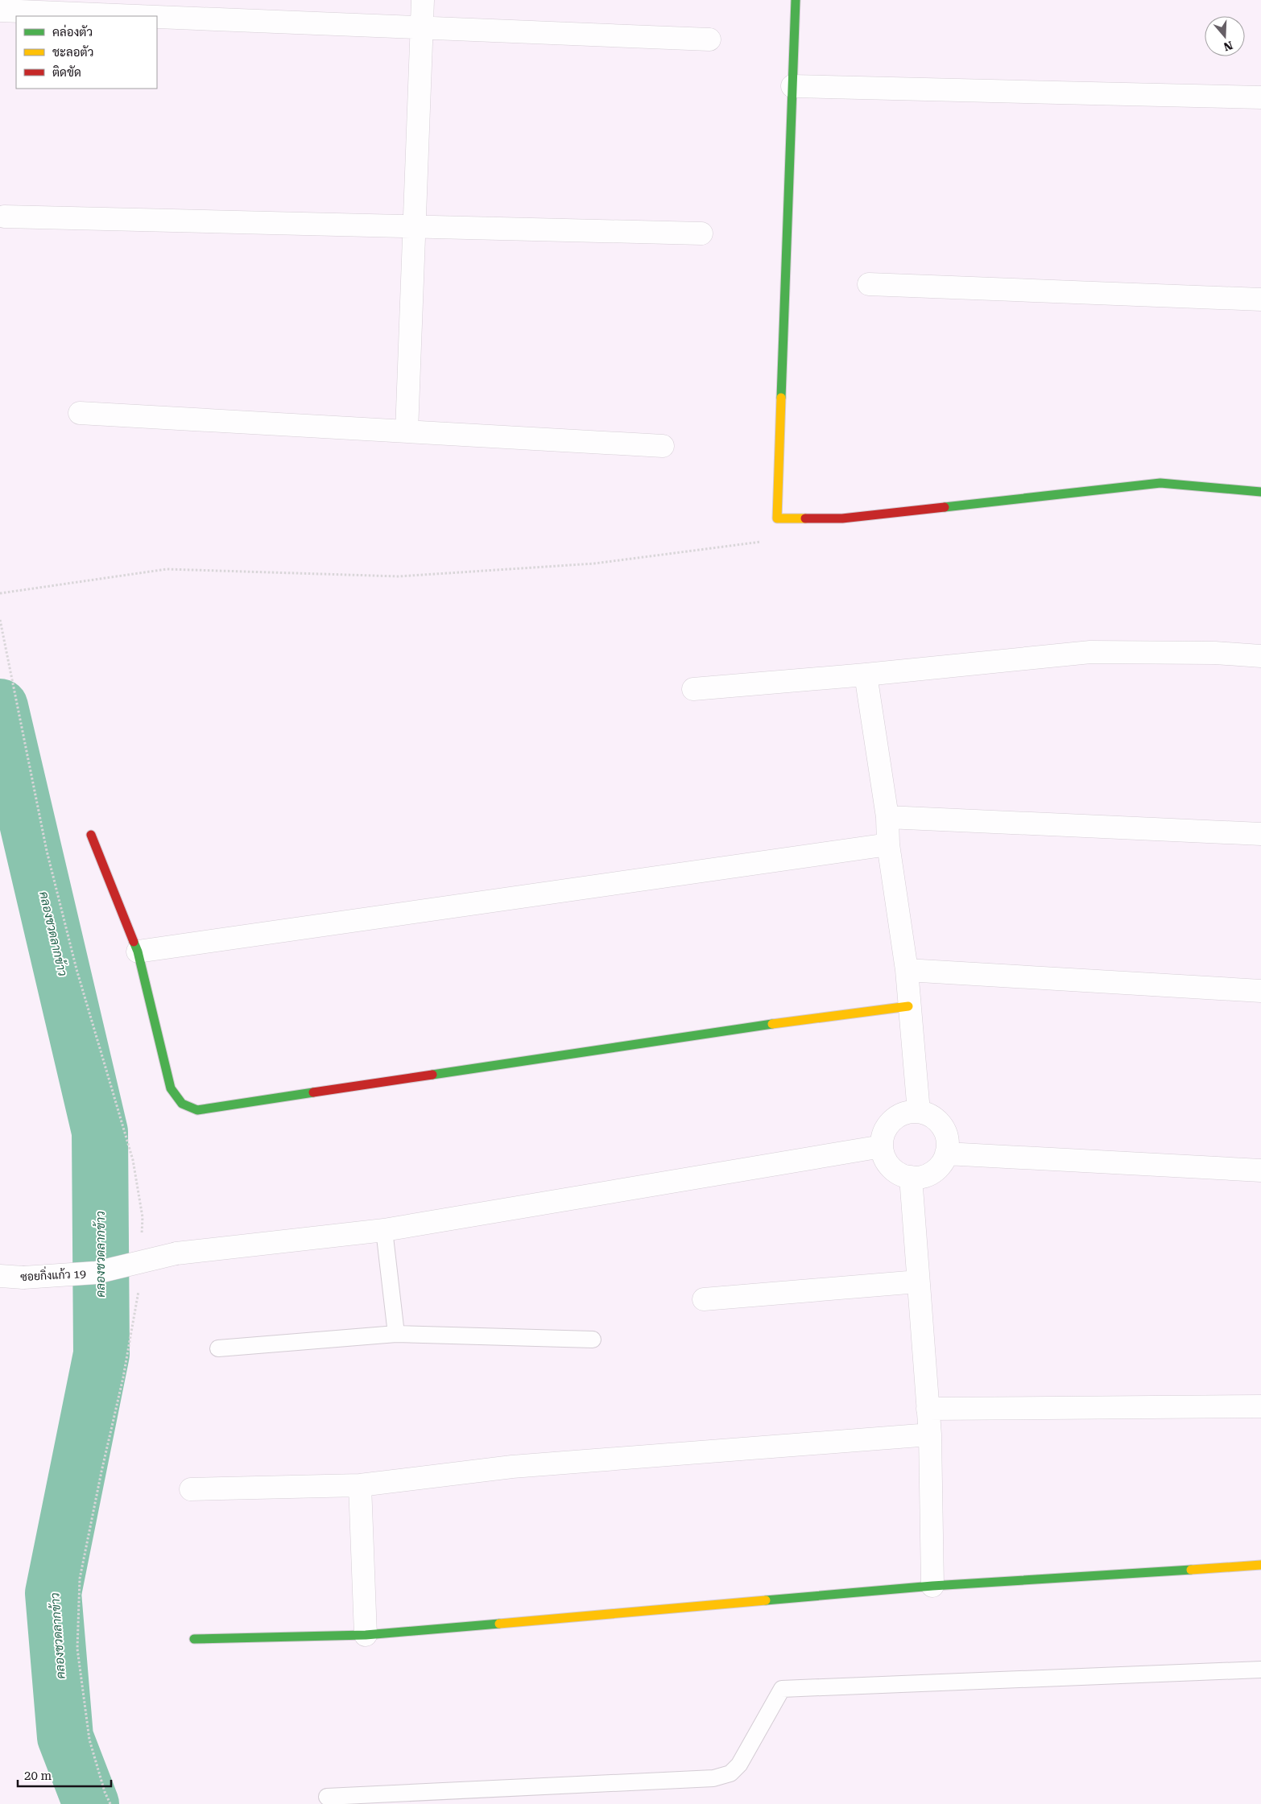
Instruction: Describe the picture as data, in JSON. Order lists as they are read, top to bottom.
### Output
{
  "streets": {
    "street": ["ซอยกิ่งแก้ว 19"]
  },
  "water": ["คลองชวดลากข้าว"],
  "legend": ["คล่องตัว", "ชะลอตัว", "ติดขัด"],
  "scale_bar": "20 m",
  "north": "bottom"
}
